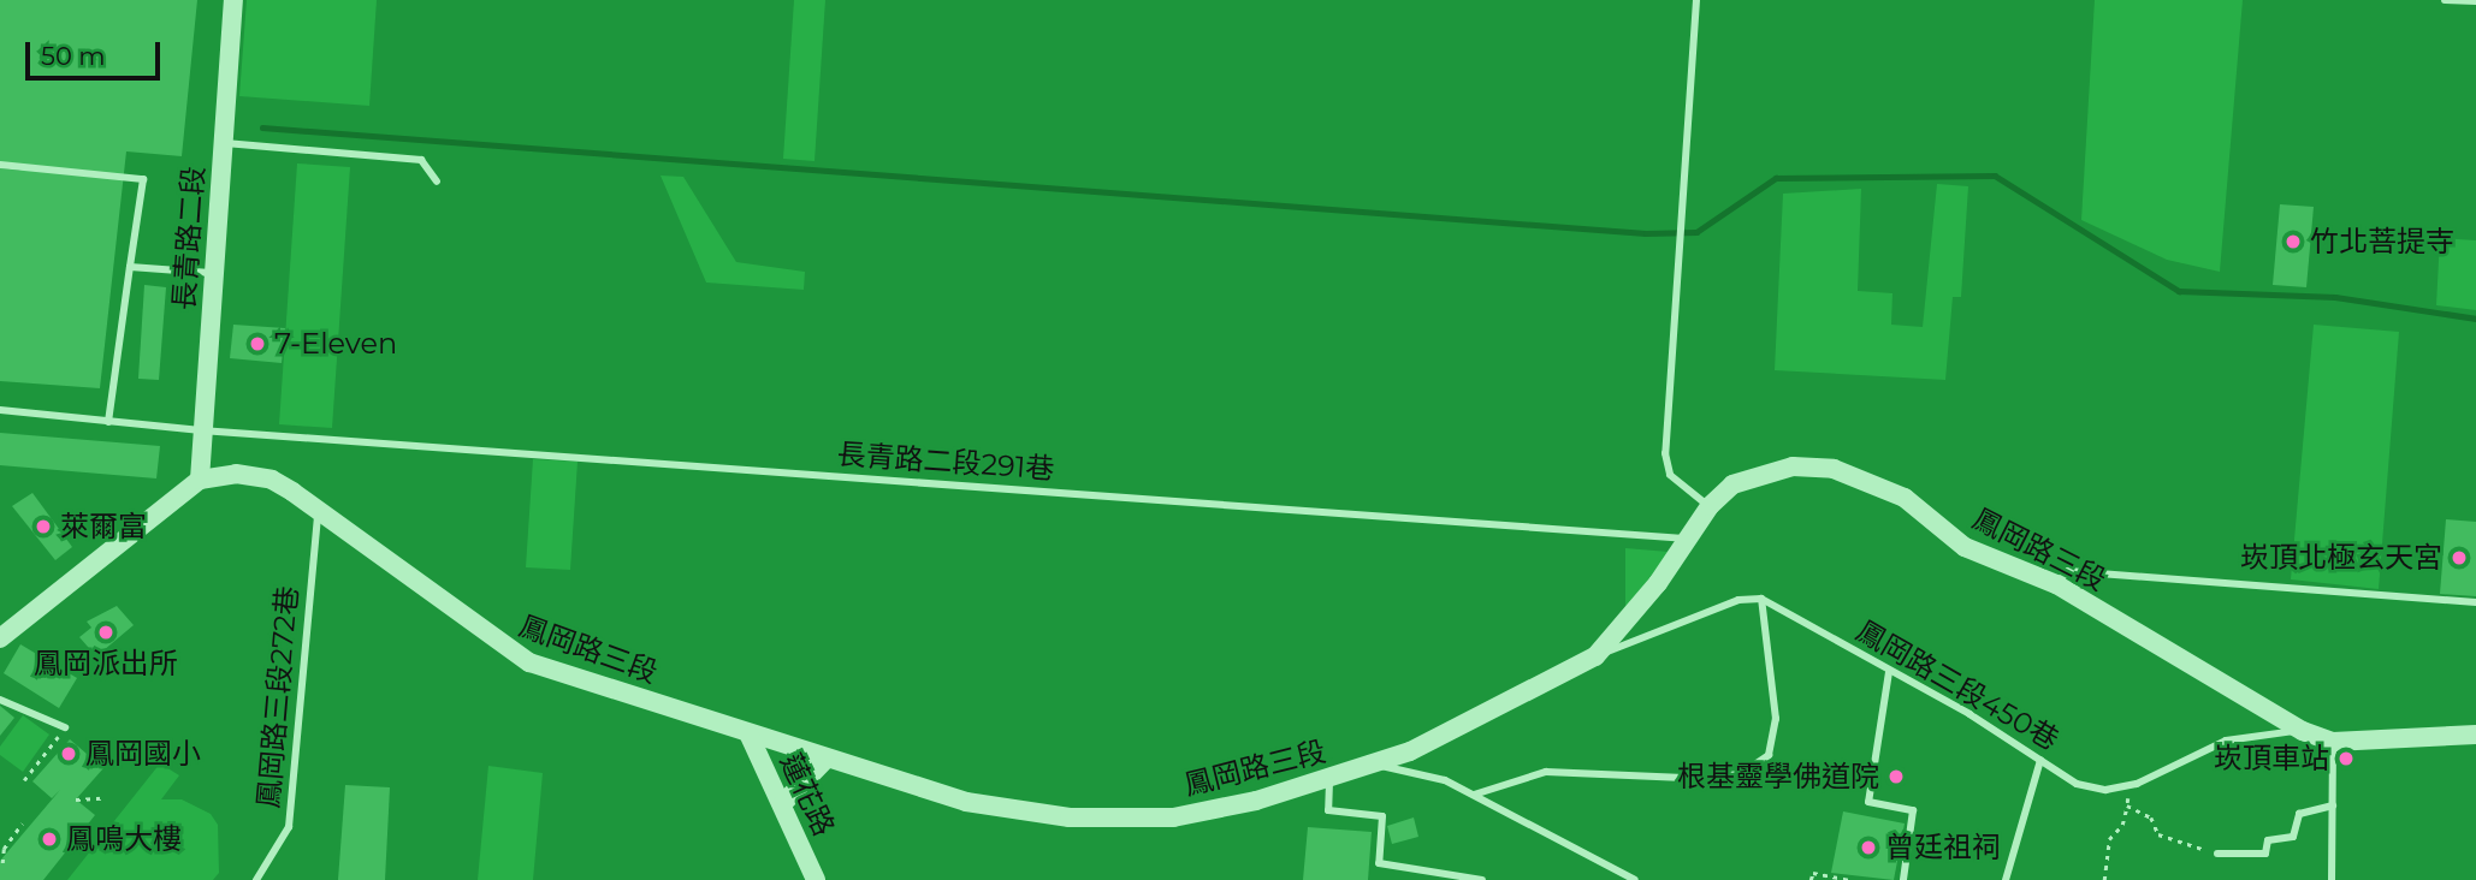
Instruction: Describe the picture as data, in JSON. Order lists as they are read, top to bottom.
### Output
{
  "streets": {
    "street": ["長青路二段", "鳳岡路三段", "蓮花路"],
    "lane": ["長青路二段291巷", "鳳岡路三段450巷", "鳳岡路三段272巷"]
  },
  "crossings": [
    ["長青路二段", "長青路二段291巷"],
    ["長青路二段", "鳳岡路三段"],
    ["長青路二段291巷", "鳳岡路三段"],
    ["鳳岡路三段", "鳳岡路三段450巷"],
    ["鳳岡路三段", "鳳岡路三段272巷"],
    ["鳳岡路三段", "蓮花路"]
  ],
  "places": [
    "竹北菩提寺",
    "7-Eleven",
    "萊爾富",
    "崁頂北極玄天宮",
    "鳳岡派出所",
    "鳳岡國小",
    "崁頂車站",
    "根基靈學佛道院",
    "鳳鳴大樓",
    "曾廷祖祠"
  ],
  "scale_bar": "50 m"
}
